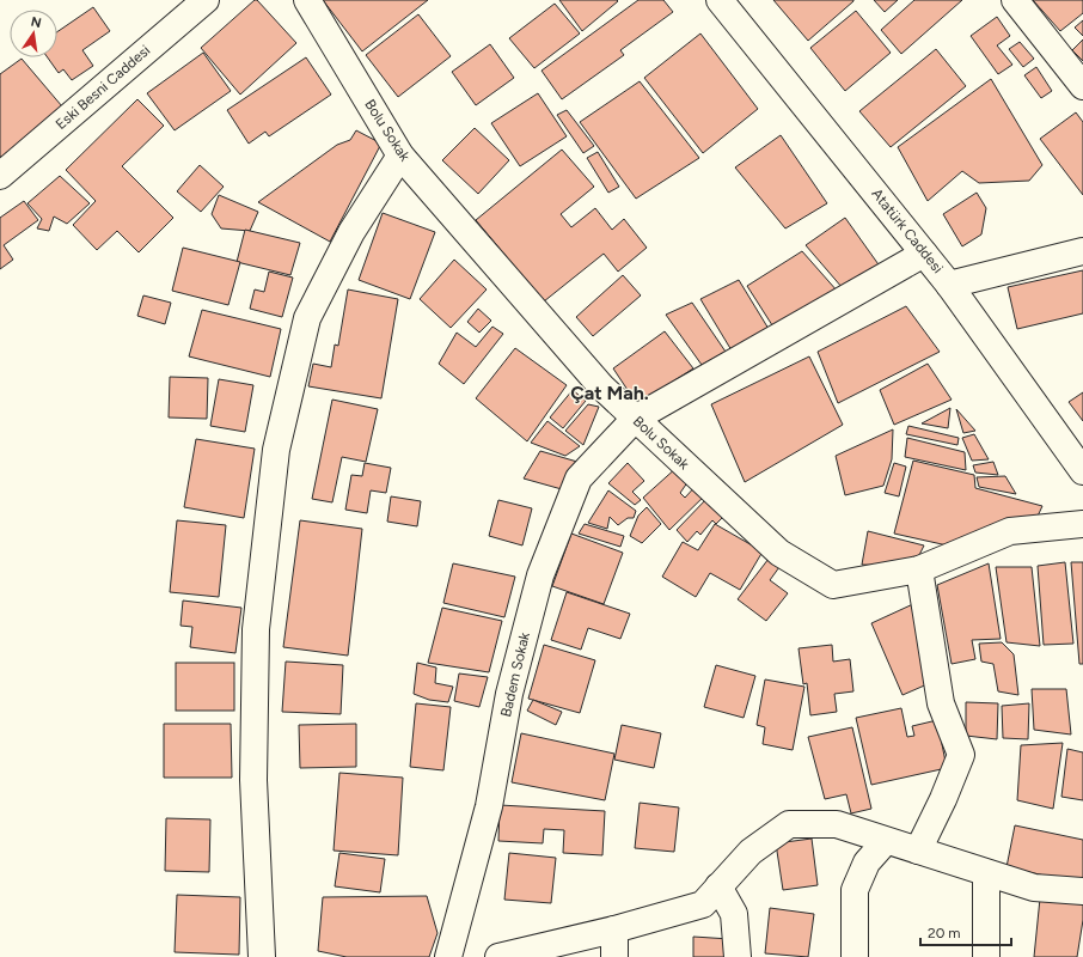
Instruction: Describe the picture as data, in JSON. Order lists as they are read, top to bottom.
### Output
{
  "streets": {
    "street": [
      "Eski Besni Caddesi",
      "Bolu Sokak",
      "Atatürk Caddesi",
      "Badem Sokak"
    ]
  },
  "crossings": [
    ["Bolu Sokak", "Badem Sokak"],
    ["Atatürk Caddesi", "Badem Sokak"]
  ],
  "districts": ["Çat Mah."],
  "scale_bar": "20 m",
  "north": "top"
}
